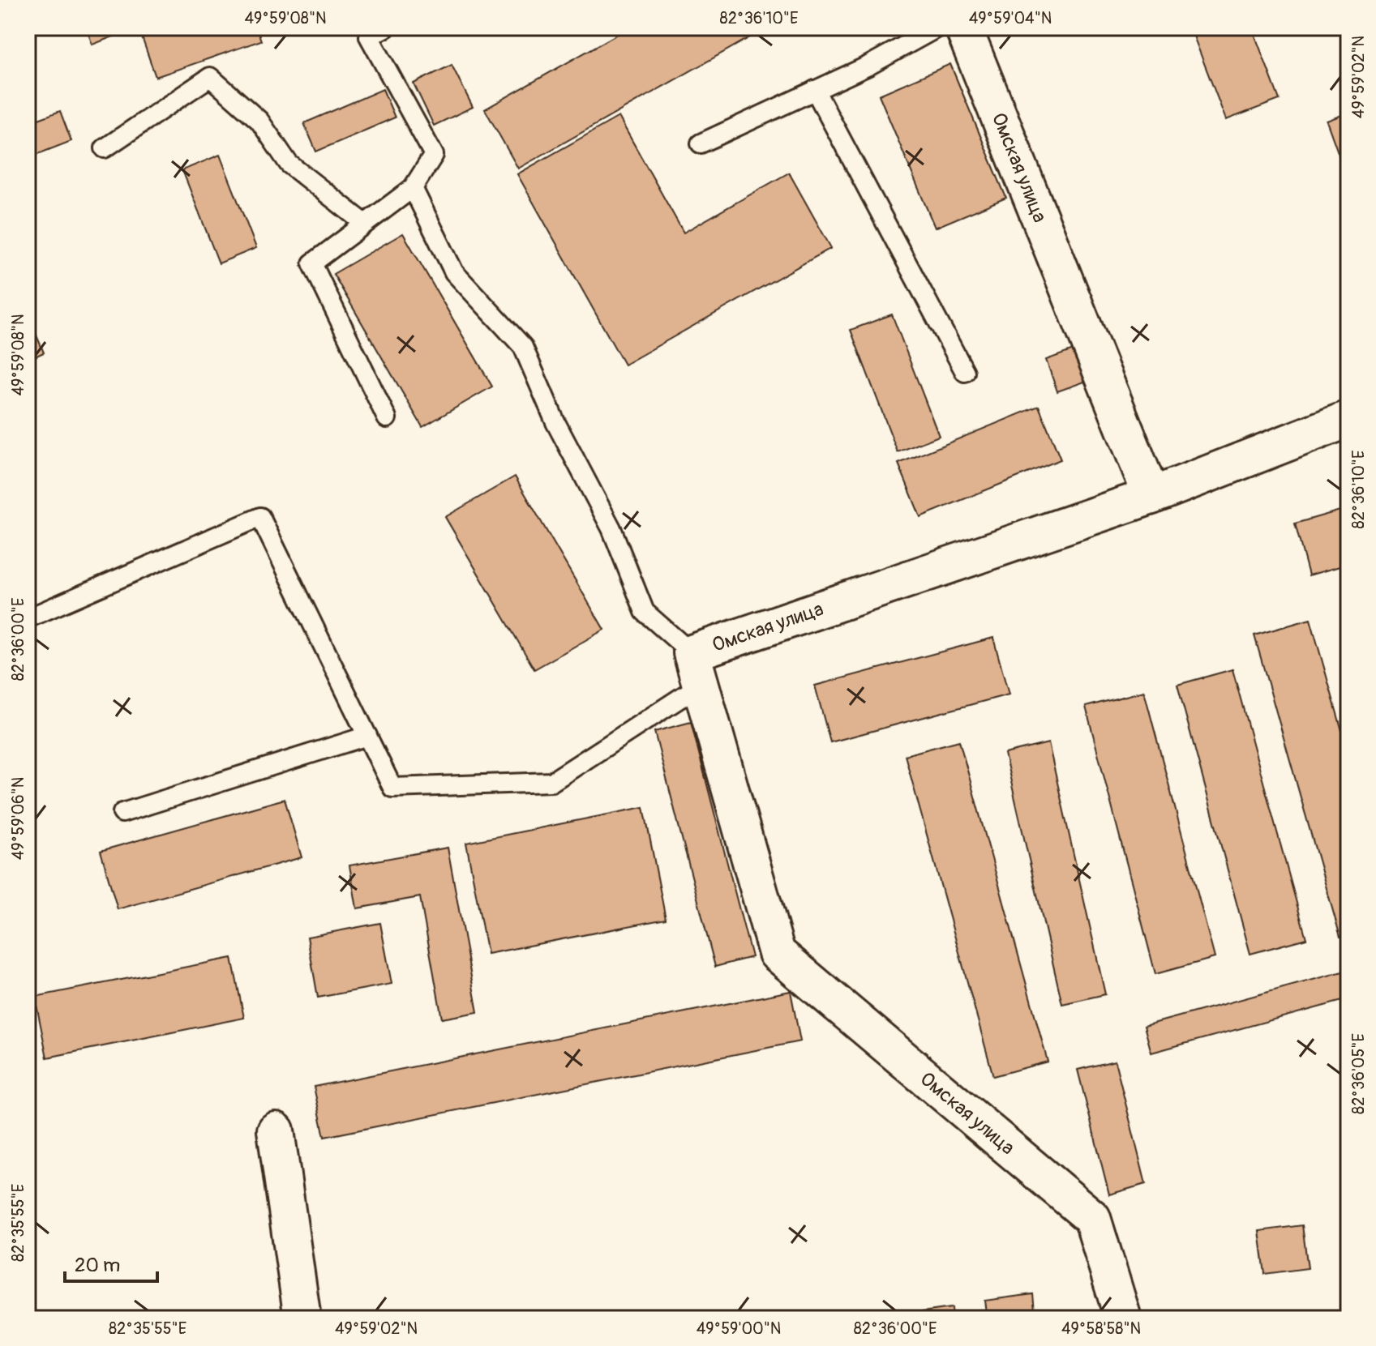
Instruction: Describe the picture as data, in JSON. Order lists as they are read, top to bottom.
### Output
{
  "streets": {
    "street": ["Омская улица"]
  },
  "scale_bar": "20 m",
  "coordinates": [
    "49°59'08\"N",
    "82°36'10\"E",
    "49°59'04\"N",
    "49°59'02\"N",
    "82°36'00\"E",
    "49°59'06\"N",
    "82°36'05\"E",
    "82°35'55\"E",
    "49°59'00\"N",
    "49°58'58\"N"
  ]
}
